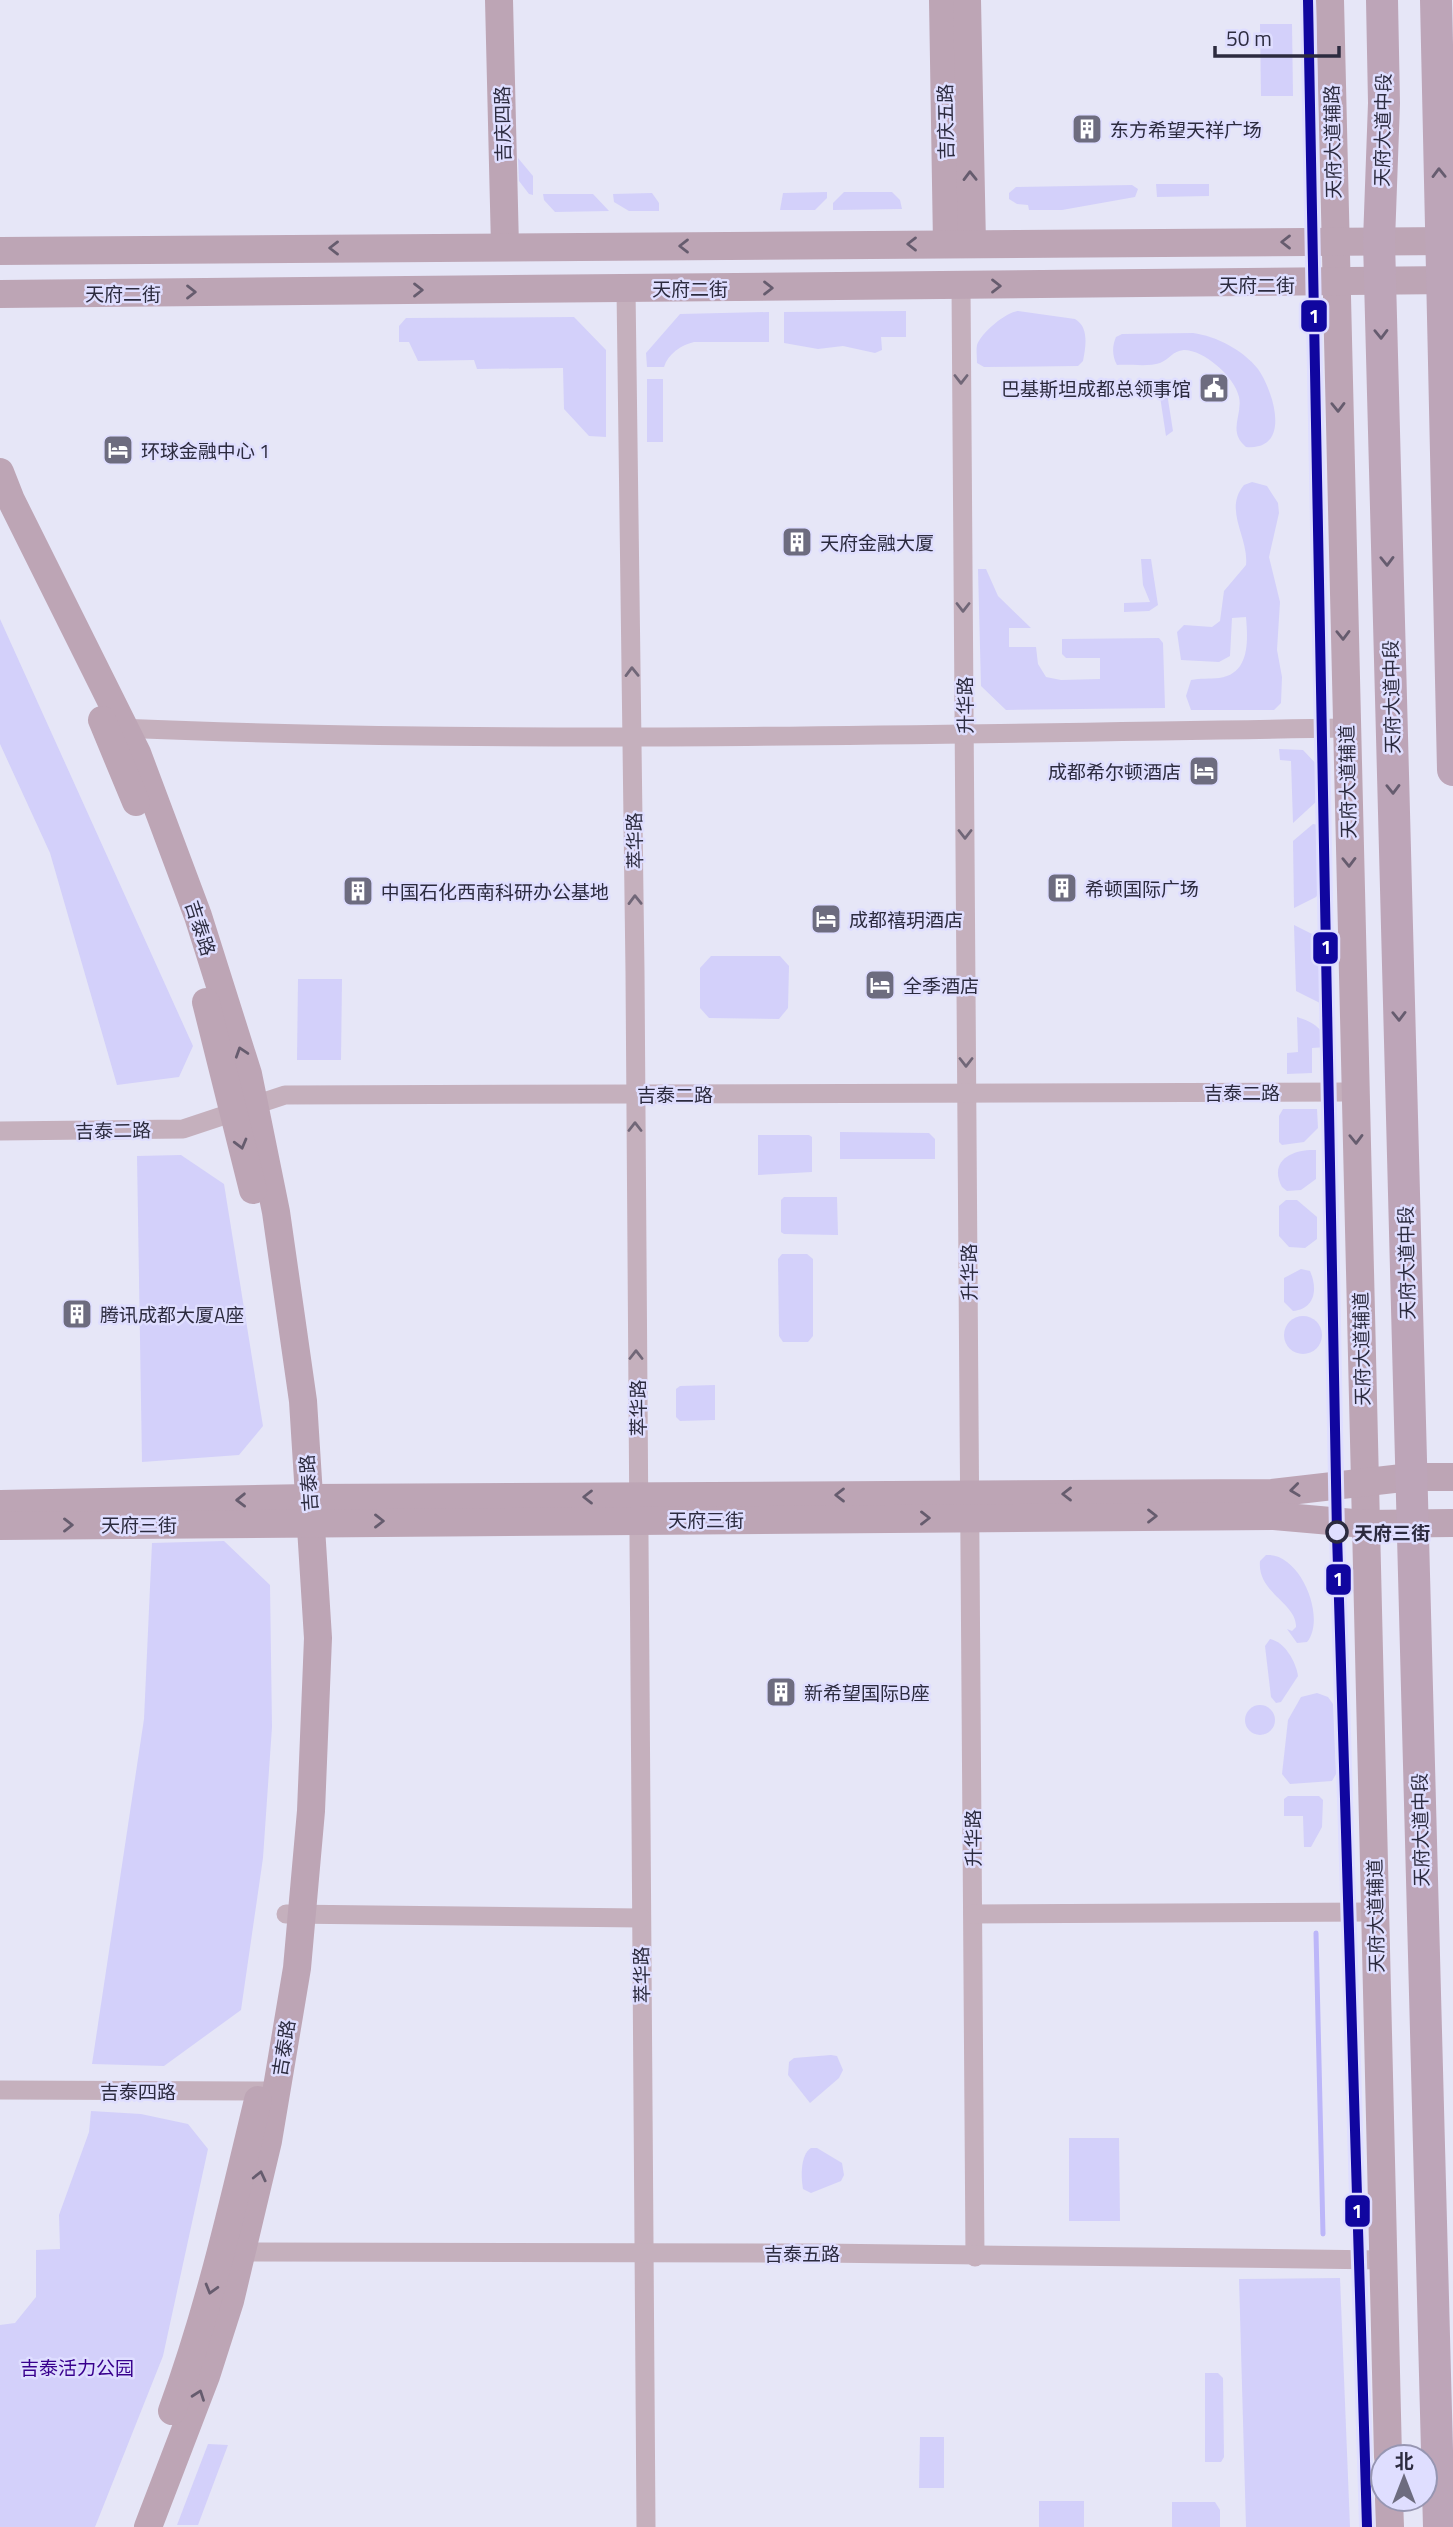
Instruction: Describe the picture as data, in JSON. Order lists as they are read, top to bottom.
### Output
{
  "streets": {
    "main road": ["天府大道中段"],
    "street": [
      "吉庆五路",
      "吉庆四路",
      "天府大道辅路",
      "天府二街",
      "升华路",
      "天府大道辅道",
      "萃华路",
      "吉泰路",
      "吉泰二路",
      "天府三街",
      "吉泰四路",
      "吉泰五路"
    ]
  },
  "crossings": [
    ["天府大道中段", "天府二街"],
    ["天府大道中段", "天府三街"],
    ["天府大道辅路", "天府大道辅道"],
    ["天府二街", "升华路"],
    ["天府二街", "天府大道辅道"],
    ["天府二街", "萃华路"],
    ["升华路", "吉泰二路"],
    ["升华路", "天府三街"],
    ["升华路", "吉泰五路"],
    ["天府大道辅道", "吉泰二路"],
    ["天府大道辅道", "天府三街"],
    ["天府大道辅道", "吉泰五路"],
    ["萃华路", "吉泰二路"],
    ["萃华路", "天府三街"],
    ["萃华路", "吉泰五路"],
    ["吉泰路", "吉泰二路"],
    ["吉泰路", "天府三街"],
    ["吉泰路", "吉泰四路"],
    ["吉泰路", "吉泰五路"]
  ],
  "one_way": ["升华路", "天府大道辅道", "萃华路"],
  "parks": ["吉泰活力公园"],
  "places": {
    "building": [
      "东方希望天祥广场",
      "天府金融大厦",
      "希顿国际广场",
      "中国石化西南科研办公基地",
      "腾讯成都大厦A座",
      "新希望国际B座"
    ],
    "public building": ["巴基斯坦成都总领事馆"],
    "hotel": [
      "环球金融中心 1",
      "成都希尔顿酒店",
      "成都禧玥酒店",
      "全季酒店"
    ],
    "other": ["天府三街"]
  },
  "lines": ["metro line 1"],
  "scale_bar": "50 m",
  "north": "top"
}
